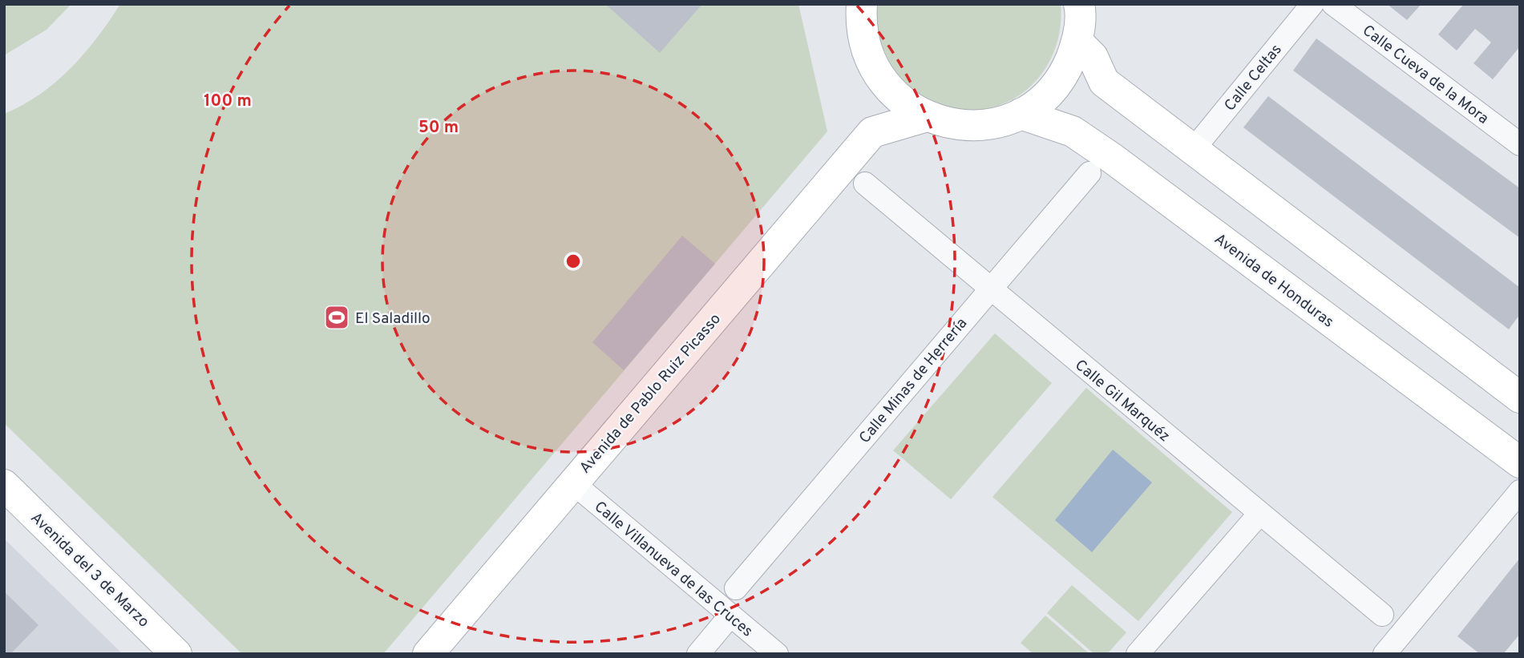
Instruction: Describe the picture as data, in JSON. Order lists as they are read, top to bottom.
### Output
{
  "streets": {
    "street": [
      "Calle Cueva de la Mora",
      "Calle Celtas",
      "Avenida de Honduras",
      "Calle Minas de Herrería",
      "Avenida de Pablo Ruiz Picasso",
      "Calle Gil Marquéz",
      "Calle Villanueva de las Cruces",
      "Avenida del 3 de Marzo"
    ]
  },
  "crossings": [
    ["Calle Minas de Herrería", "Calle Gil Marquéz"],
    ["Avenida de Pablo Ruiz Picasso", "Calle Villanueva de las Cruces"]
  ],
  "places": {
    "sports": ["El Saladillo"]
  },
  "rings": ["100 m", "50 m"]
}
